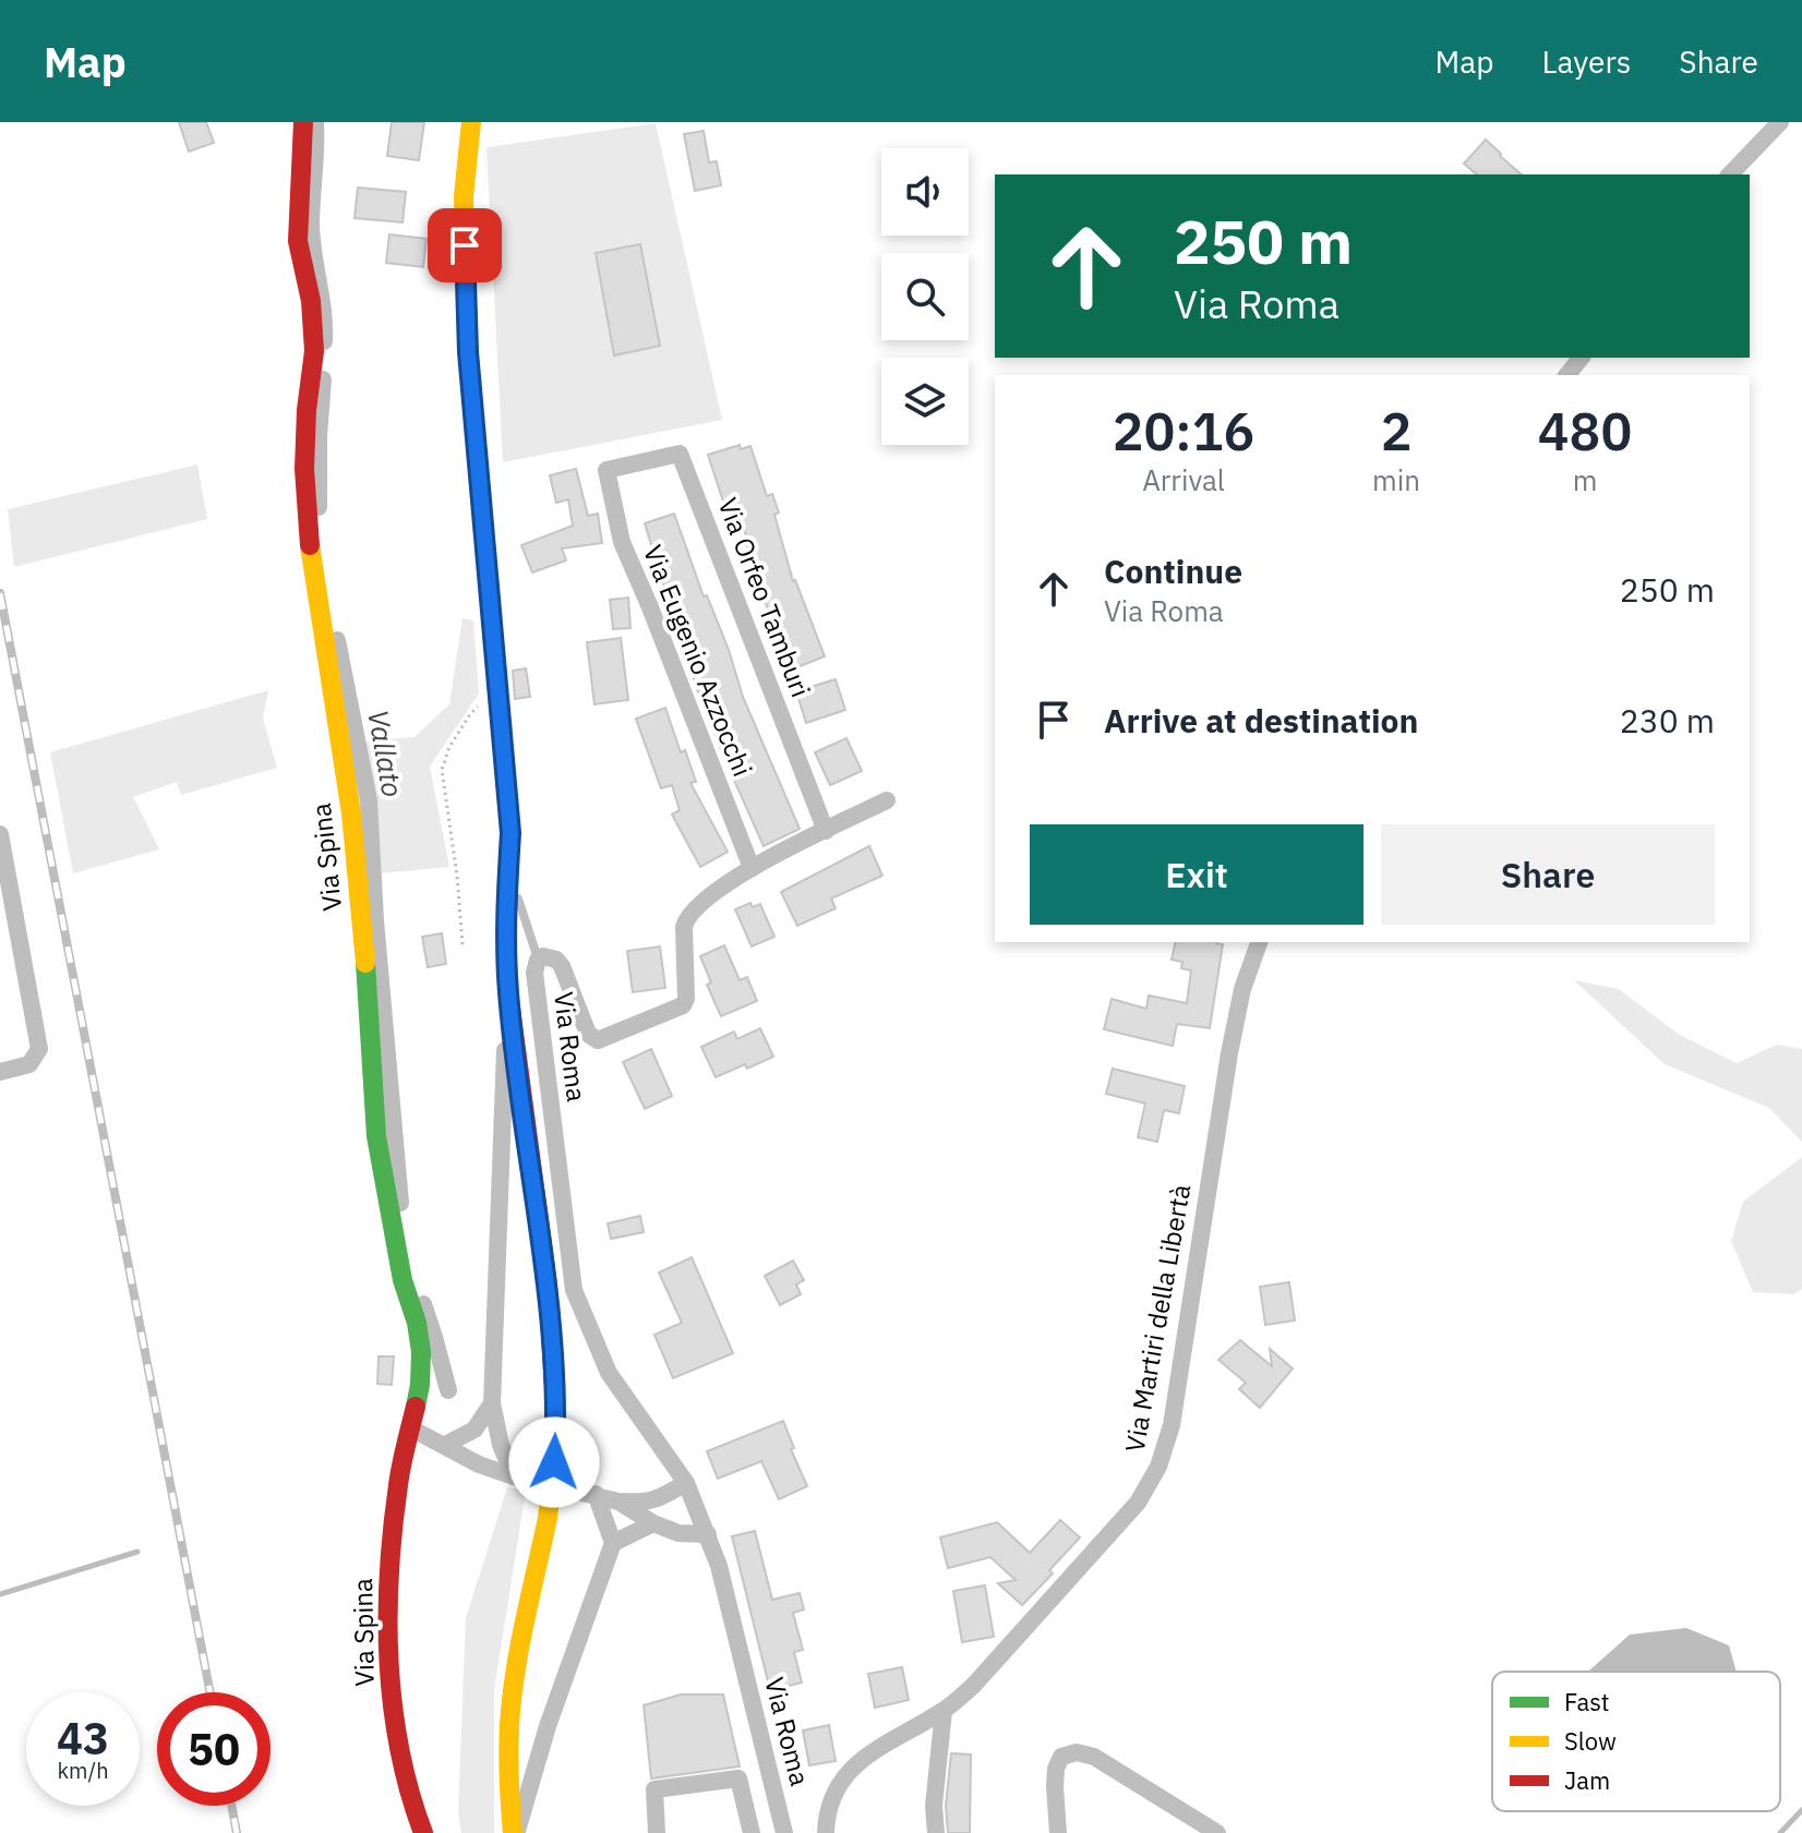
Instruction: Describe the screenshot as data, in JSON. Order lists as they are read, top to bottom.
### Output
{
  "streets": {
    "main road": ["Via Spina", "Via Roma"],
    "street": ["Via Orfeo Tamburi", "Via Eugenio Azzocchi", "Via Martiri della Libertà"]
  },
  "crossings": [
    ["Via Orfeo Tamburi", "Via Eugenio Azzocchi"]
  ],
  "water": ["Vallato"],
  "legend": ["Fast", "Slow", "Jam"],
  "page": {
    "header": "Map",
    "nav": ["Map", "Layers", "Share"],
    "turn": ["250 m", "Via Roma"],
    "eta": [
      "20:16",
      "Arrival",
      "2",
      "min",
      "480",
      "m"
    ],
    "list": [
      {
        "name": "Continue",
        "note": "Via Roma",
        "value": "250 m"
      },
      {
        "name": "Arrive at destination",
        "value": "230 m"
      }
    ],
    "buttons": ["Exit", "Share"],
    "speed": "43 km/h",
    "limit": "50"
  }
}
